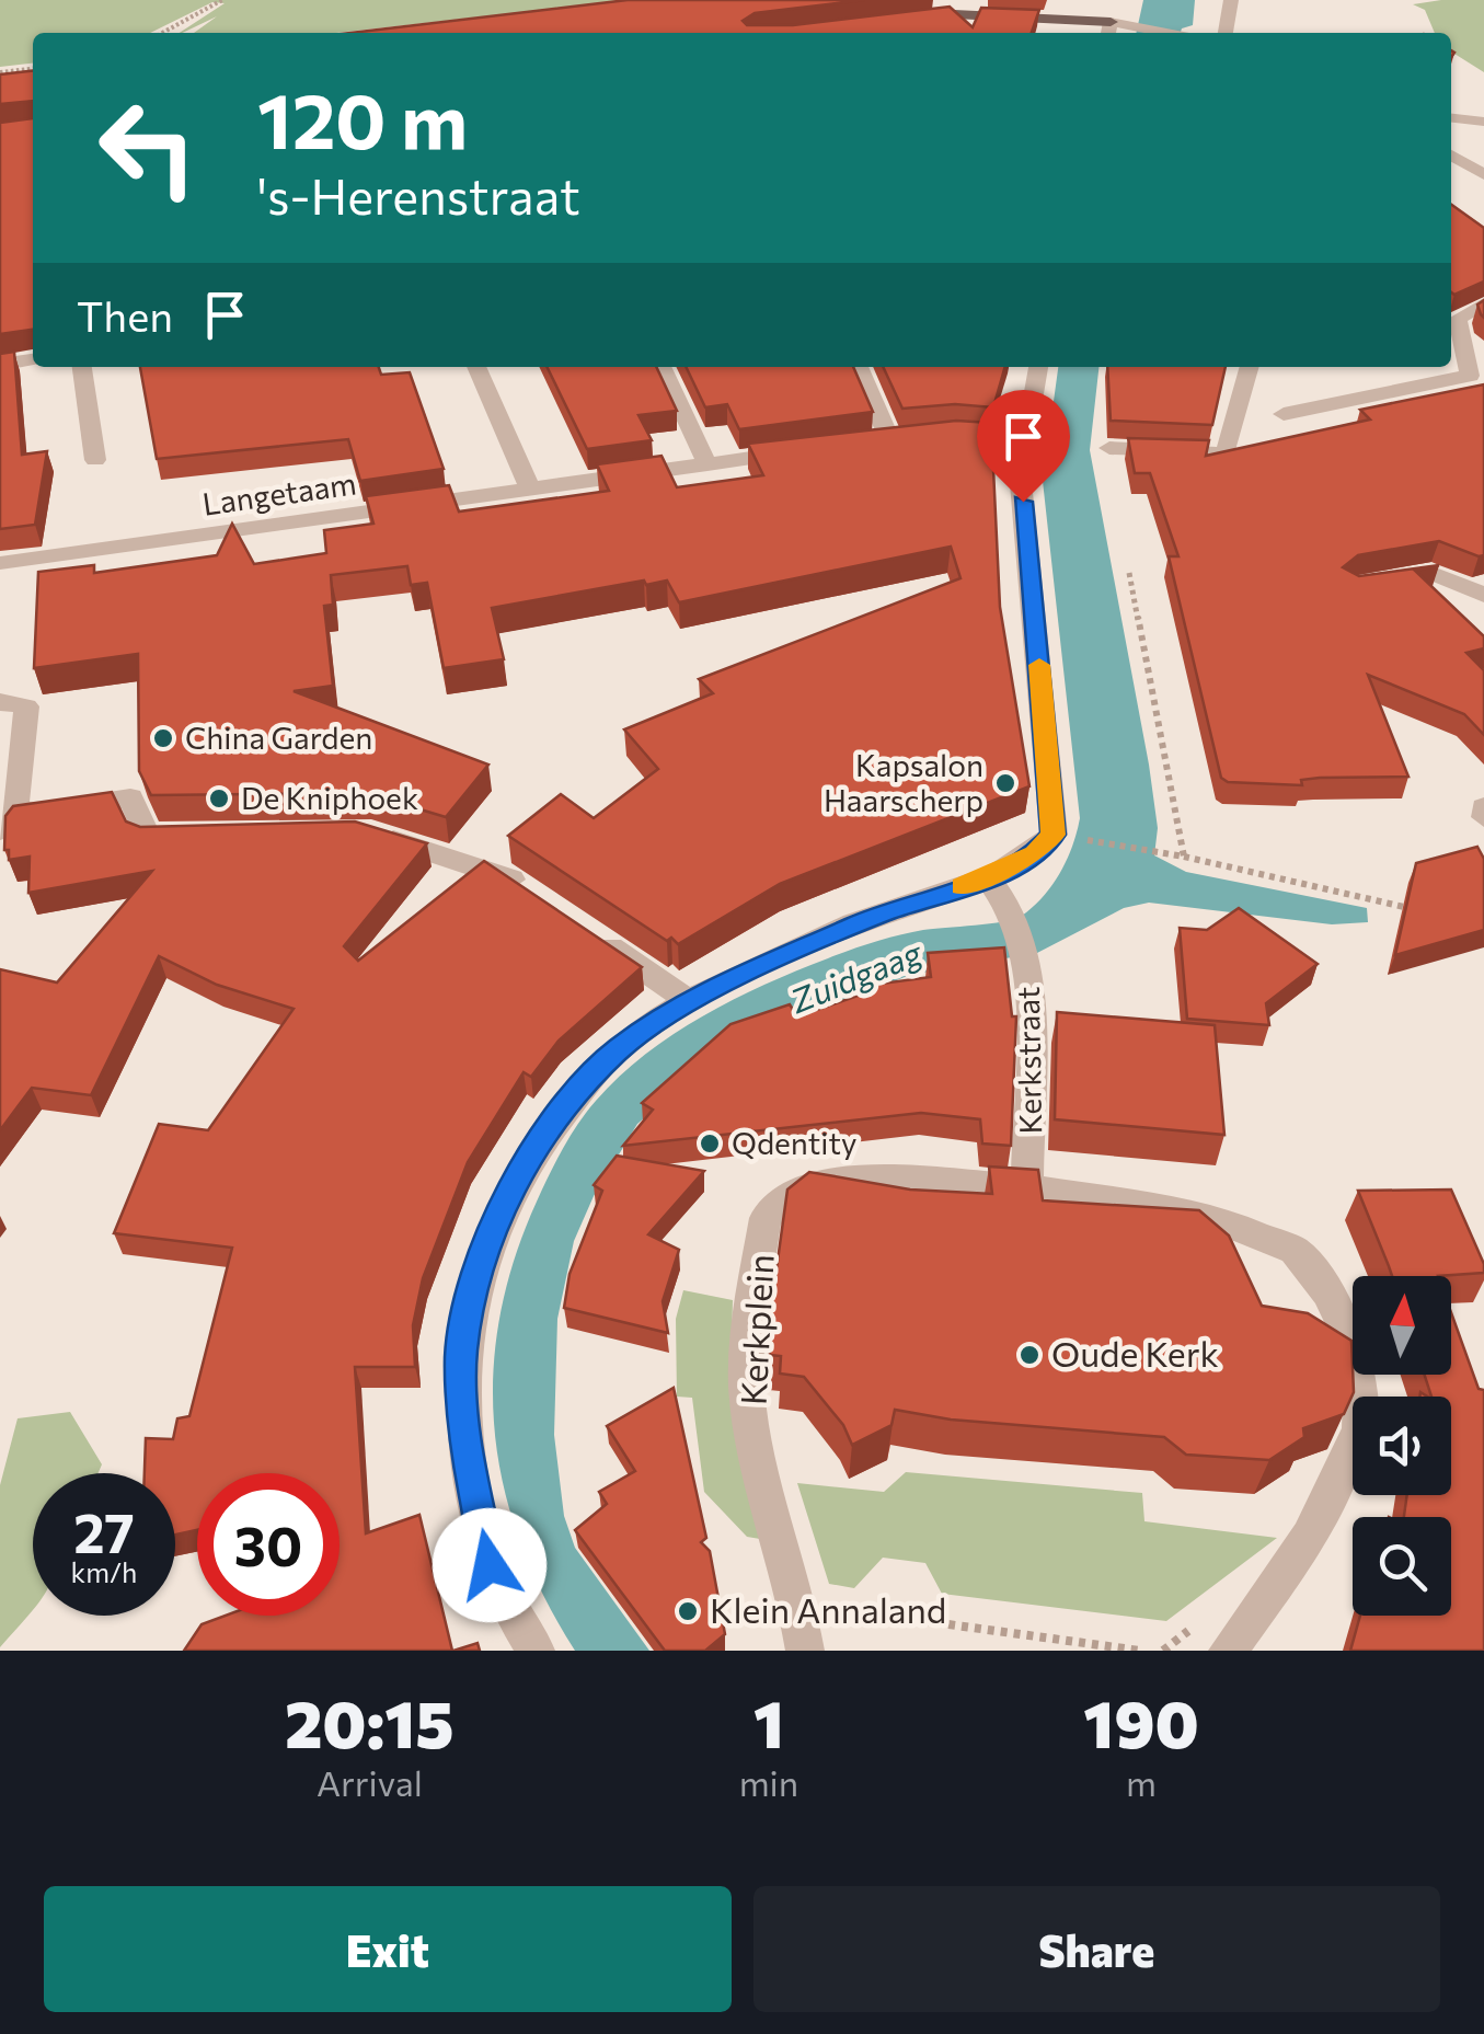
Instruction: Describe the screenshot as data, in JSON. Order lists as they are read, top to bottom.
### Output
{
  "streets": {
    "street": ["Langetaam", "Kerkstraat", "Kerkplein"]
  },
  "crossings": [
    ["Kerkstraat", "Kerkplein"]
  ],
  "water": ["Zuidgaag"],
  "places": [
    "China Garden",
    "Kapsalon Haarscherp",
    "De Kniphoek",
    "Qdentity",
    "Oude Kerk",
    "Klein Annaland"
  ],
  "north": "top",
  "page": {
    "turn": ["120 m", "'s-Herenstraat"],
    "then": "Then",
    "speed": "27 km/h",
    "limit": "30",
    "eta": [
      "20:15",
      "Arrival",
      "1",
      "min",
      "190",
      "m"
    ],
    "buttons": ["Exit", "Share"]
  }
}
